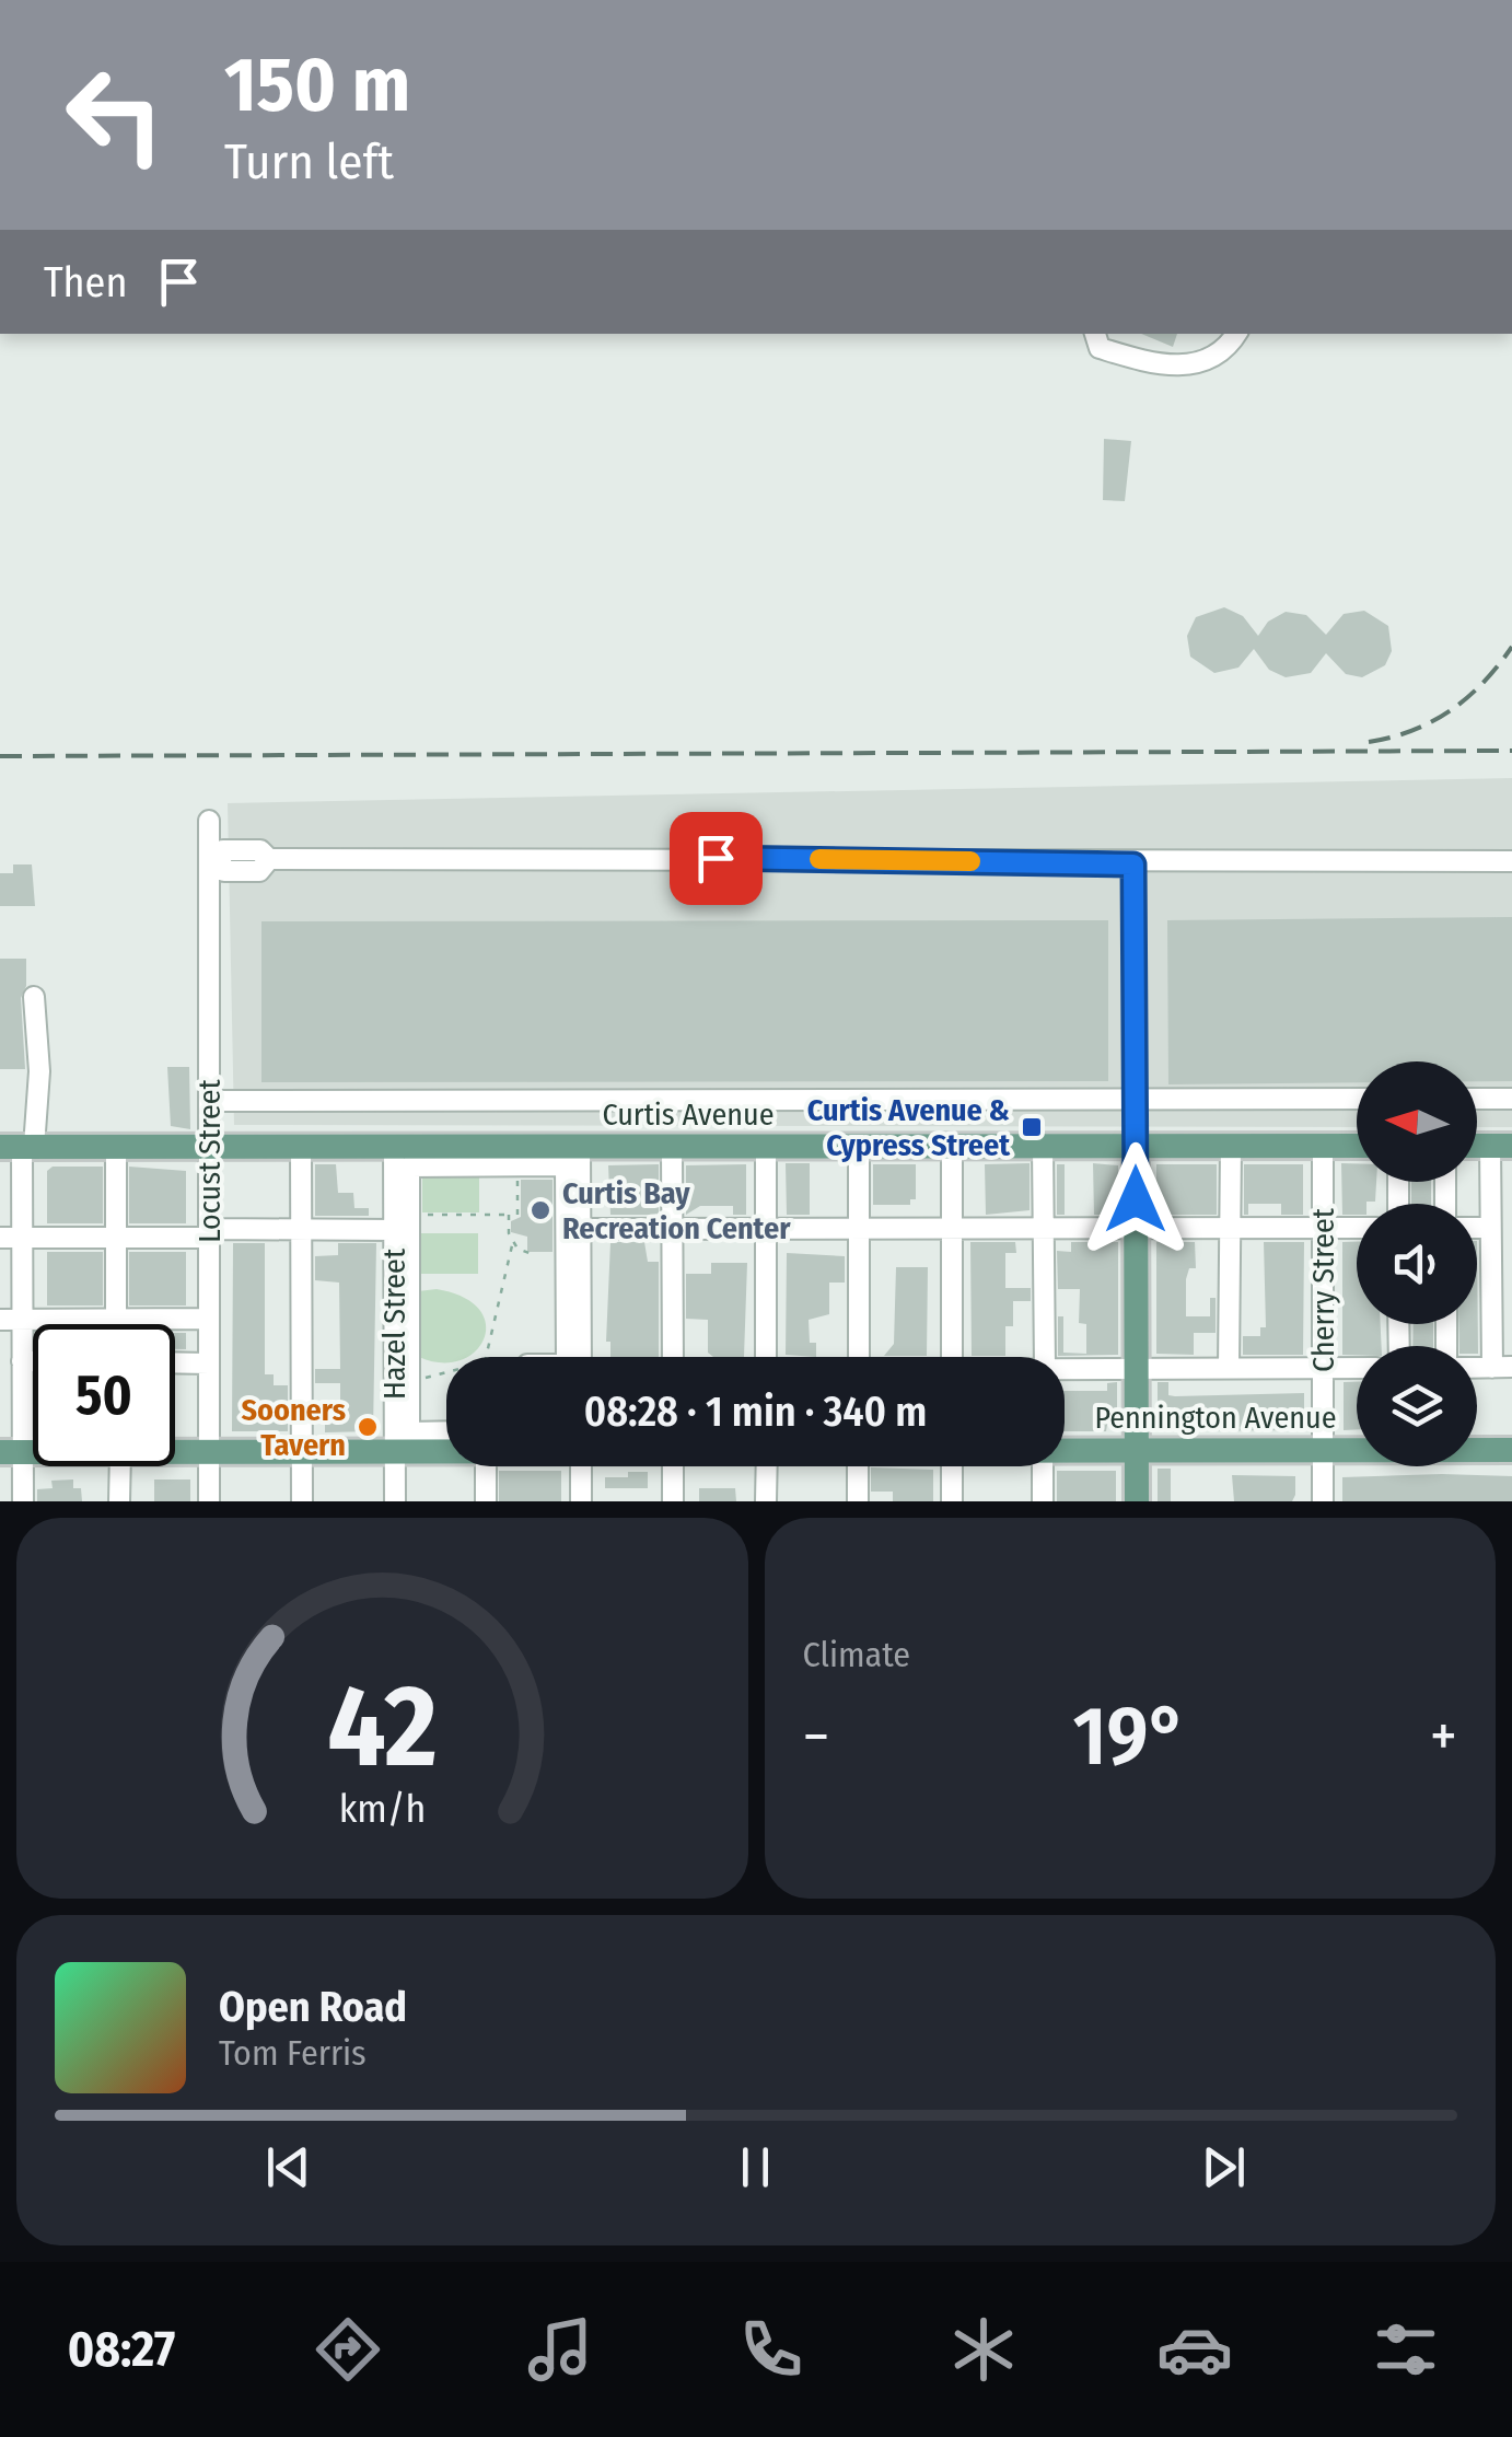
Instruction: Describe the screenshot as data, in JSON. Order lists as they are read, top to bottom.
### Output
{
  "streets": {
    "main road": ["Curtis Avenue", "Pennington Avenue"],
    "street": ["Locust Street", "Cherry Street", "Hazel Street"]
  },
  "crossings": [
    ["Curtis Avenue", "Locust Street"],
    ["Curtis Avenue", "Cherry Street"],
    ["Curtis Avenue", "Hazel Street"],
    ["Locust Street", "Pennington Avenue"],
    ["Cherry Street", "Pennington Avenue"],
    ["Hazel Street", "Pennington Avenue"]
  ],
  "places": {
    "transit": ["Curtis Avenue & Cypress Street"],
    "other": ["Curtis Bay Recreation Center", "Sooners Tavern"]
  },
  "north": "left",
  "page": {
    "turn": ["150 m", "Turn left"],
    "then": "Then",
    "limit": "50",
    "trip": "08:28 · 1 min · 340 m",
    "tile": "Climate",
    "heat": ["−", "19°", "+"],
    "song": ["Open Road", "Tom Ferris"],
    "tabs": "08:27",
    "gauge": ["42", "km/h"]
  }
}
